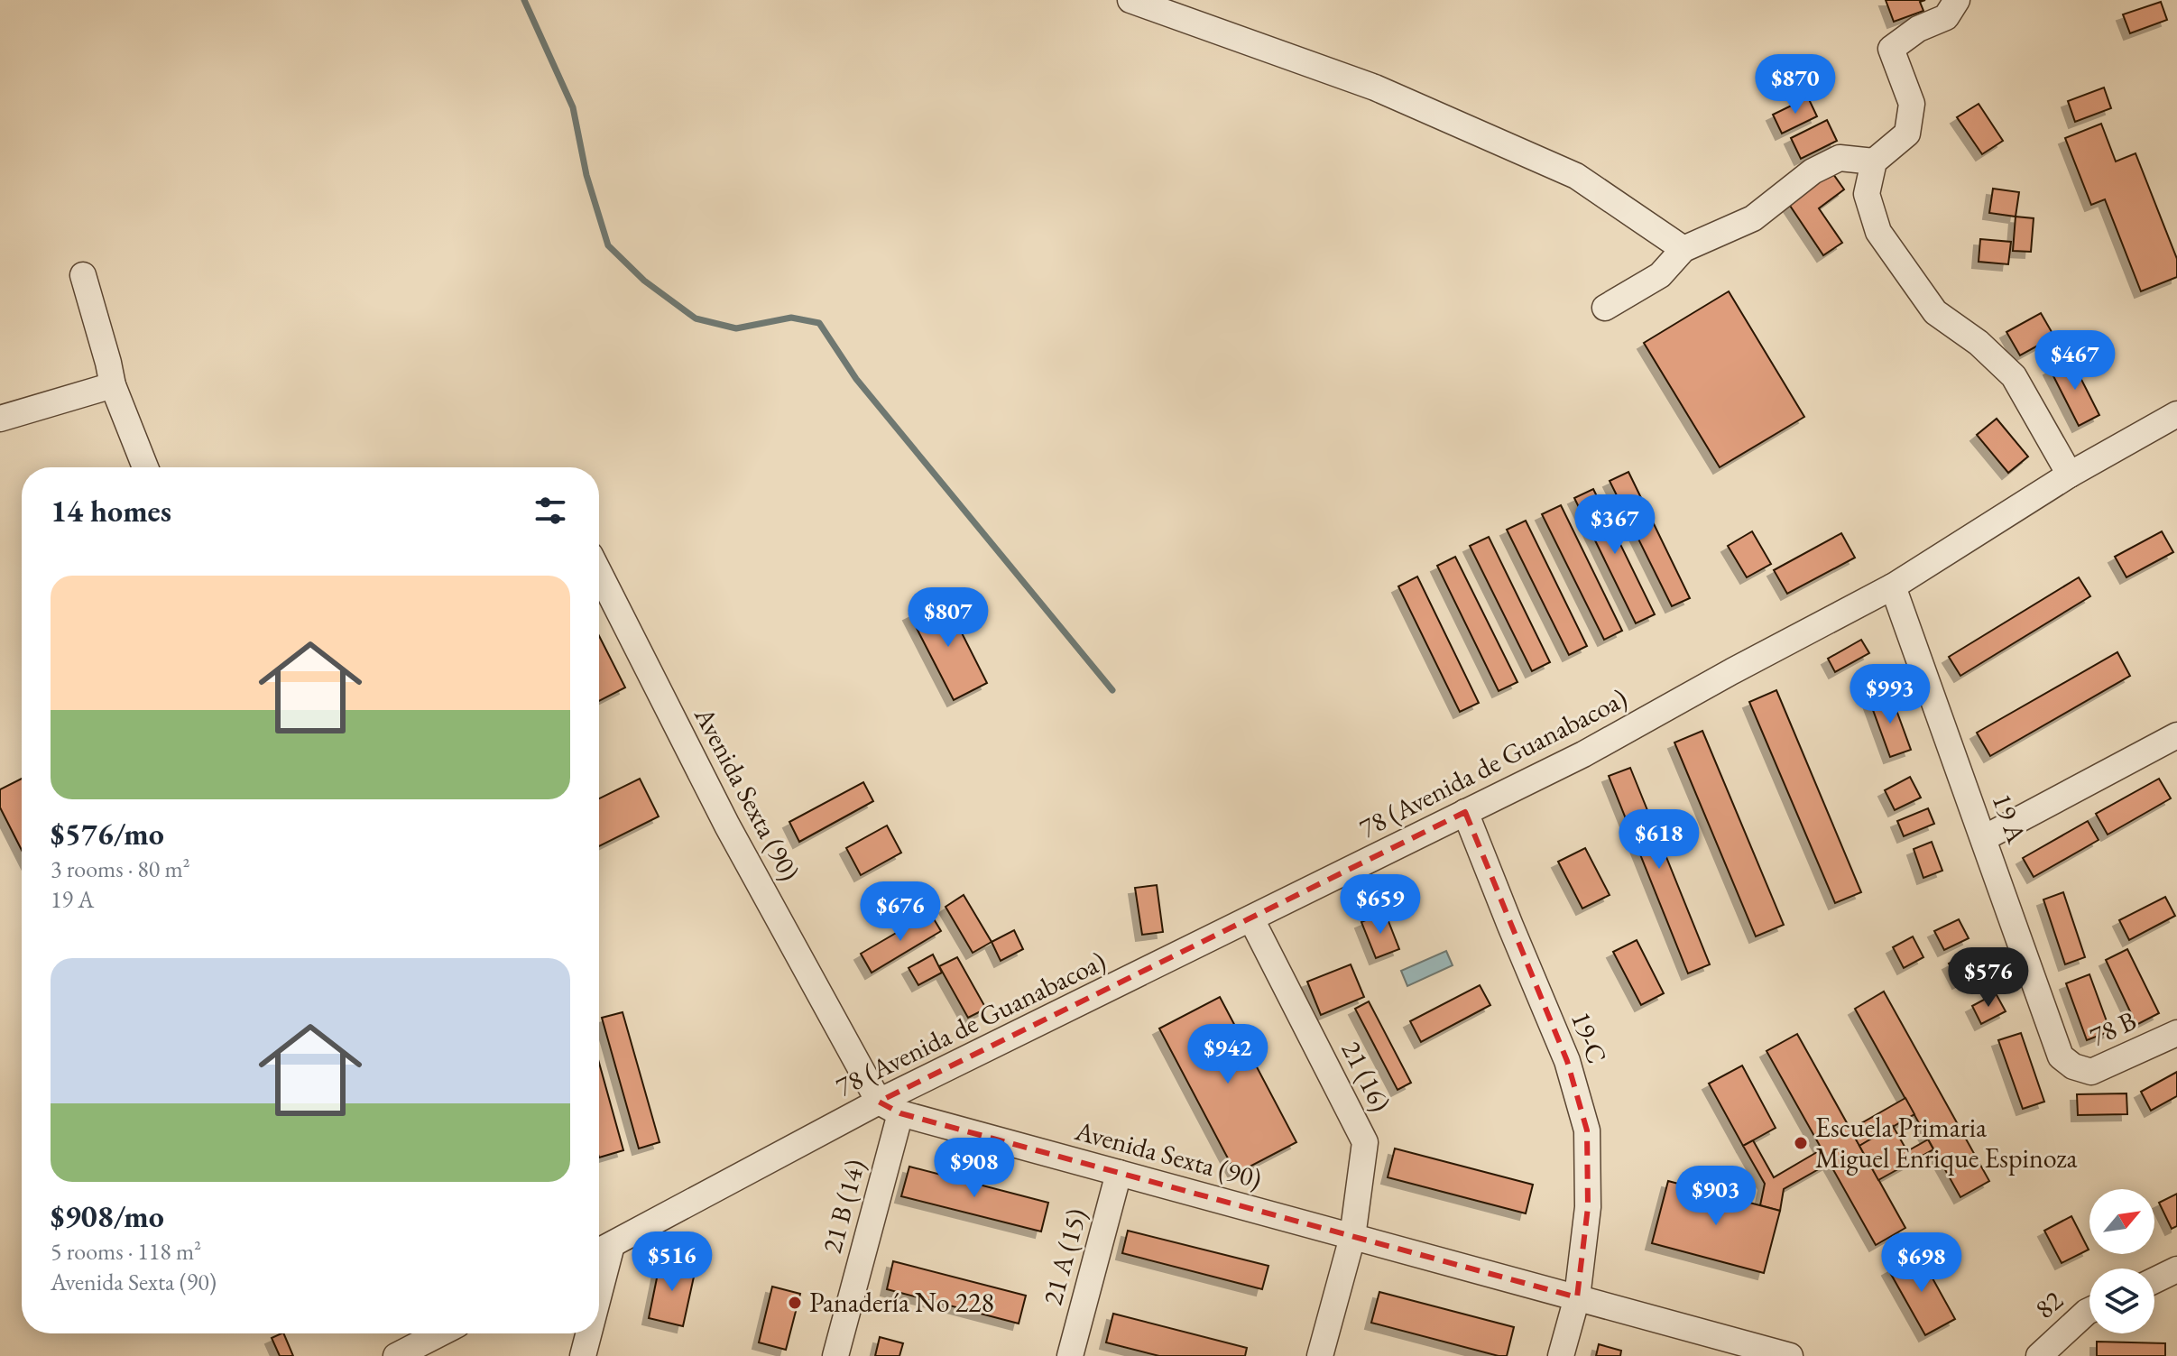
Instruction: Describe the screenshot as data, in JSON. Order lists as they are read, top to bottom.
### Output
{
  "streets": {
    "street": [
      "78 (Avenida de Guanabacoa)",
      "Avenida Sexta (90)",
      "19 A",
      "78 B",
      "19-C",
      "21 (16)",
      "21 B (14)",
      "21 A (15)",
      "82"
    ]
  },
  "crossings": [
    ["78 (Avenida de Guanabacoa)", "Avenida Sexta (90)"],
    ["78 (Avenida de Guanabacoa)", "19 A"],
    ["78 (Avenida de Guanabacoa)", "19-C"],
    ["78 (Avenida de Guanabacoa)", "21 (16)"],
    ["78 (Avenida de Guanabacoa)", "21 B (14)"],
    ["Avenida Sexta (90)", "19-C"],
    ["Avenida Sexta (90)", "21 (16)"],
    ["Avenida Sexta (90)", "21 B (14)"],
    ["Avenida Sexta (90)", "21 A (15)"],
    ["19 A", "78 B"]
  ],
  "places": ["Escuela Primaria Miguel Enrique Espinoza", "Panadería No 228"],
  "north": "top right",
  "page": {
    "price": [
      "$870",
      "$467",
      "$367",
      "$807",
      "$993",
      "$618",
      "$659",
      "$676",
      "$576",
      "$942",
      "$908",
      "$903",
      "$516",
      "$698"
    ],
    "heading": "14 homes",
    "list": [
      {
        "name": "$576/mo",
        "note": "3 rooms · 80 m² · 19 A"
      },
      {
        "name": "$908/mo",
        "note": "5 rooms · 118 m² · Avenida Sexta (90)"
      }
    ]
  }
}
